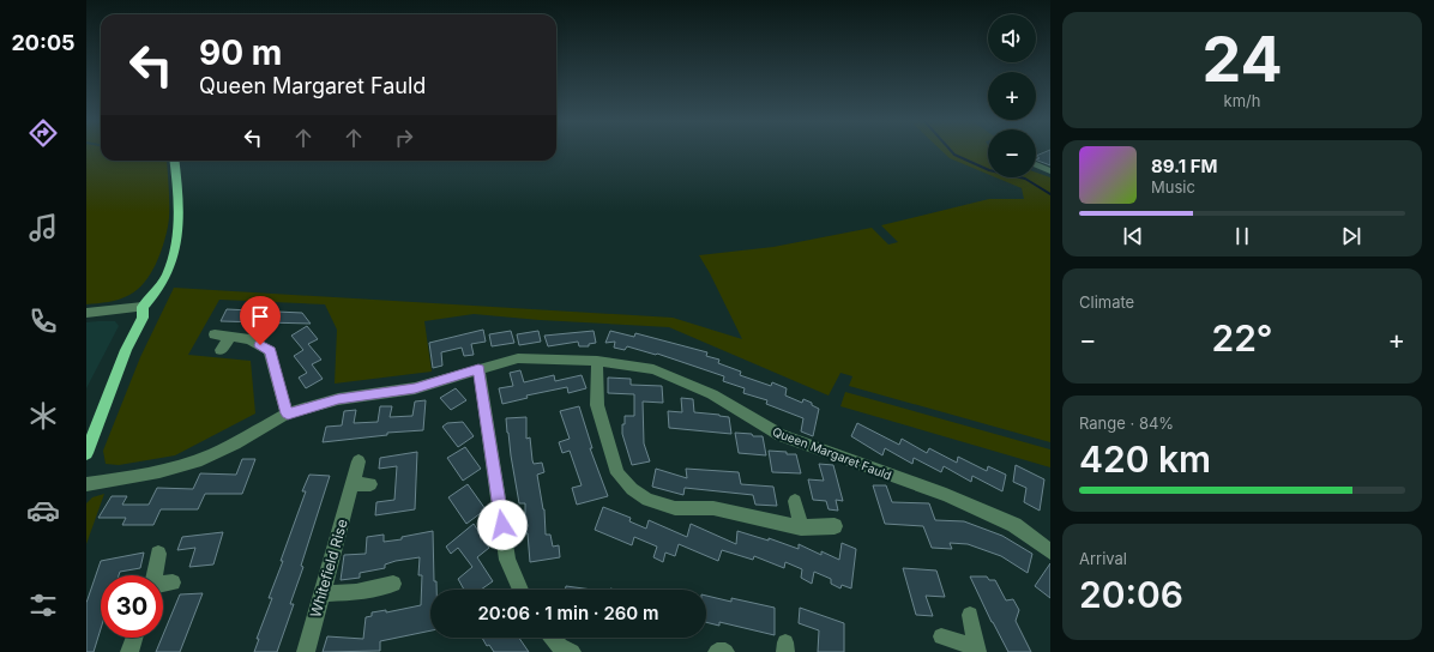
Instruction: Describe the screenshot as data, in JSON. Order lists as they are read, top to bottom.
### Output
{
  "streets": {
    "street": ["Queen Margaret Fauld", "Whitefield Rise"]
  },
  "page": {
    "tabs": "20:05",
    "tile": [
      ["24", "km/h"],
      "Climate",
      ["Range · 84%", "420 km"],
      ["Arrival", "20:06"]
    ],
    "map_buttons": ["+", "−"],
    "turn": ["90 m", "Queen Margaret Fauld"],
    "song": ["89.1 FM", "Music"],
    "heat": ["−", "22°", "+"],
    "limit": "30",
    "trip": "20:06 · 1 min · 260 m"
  }
}
